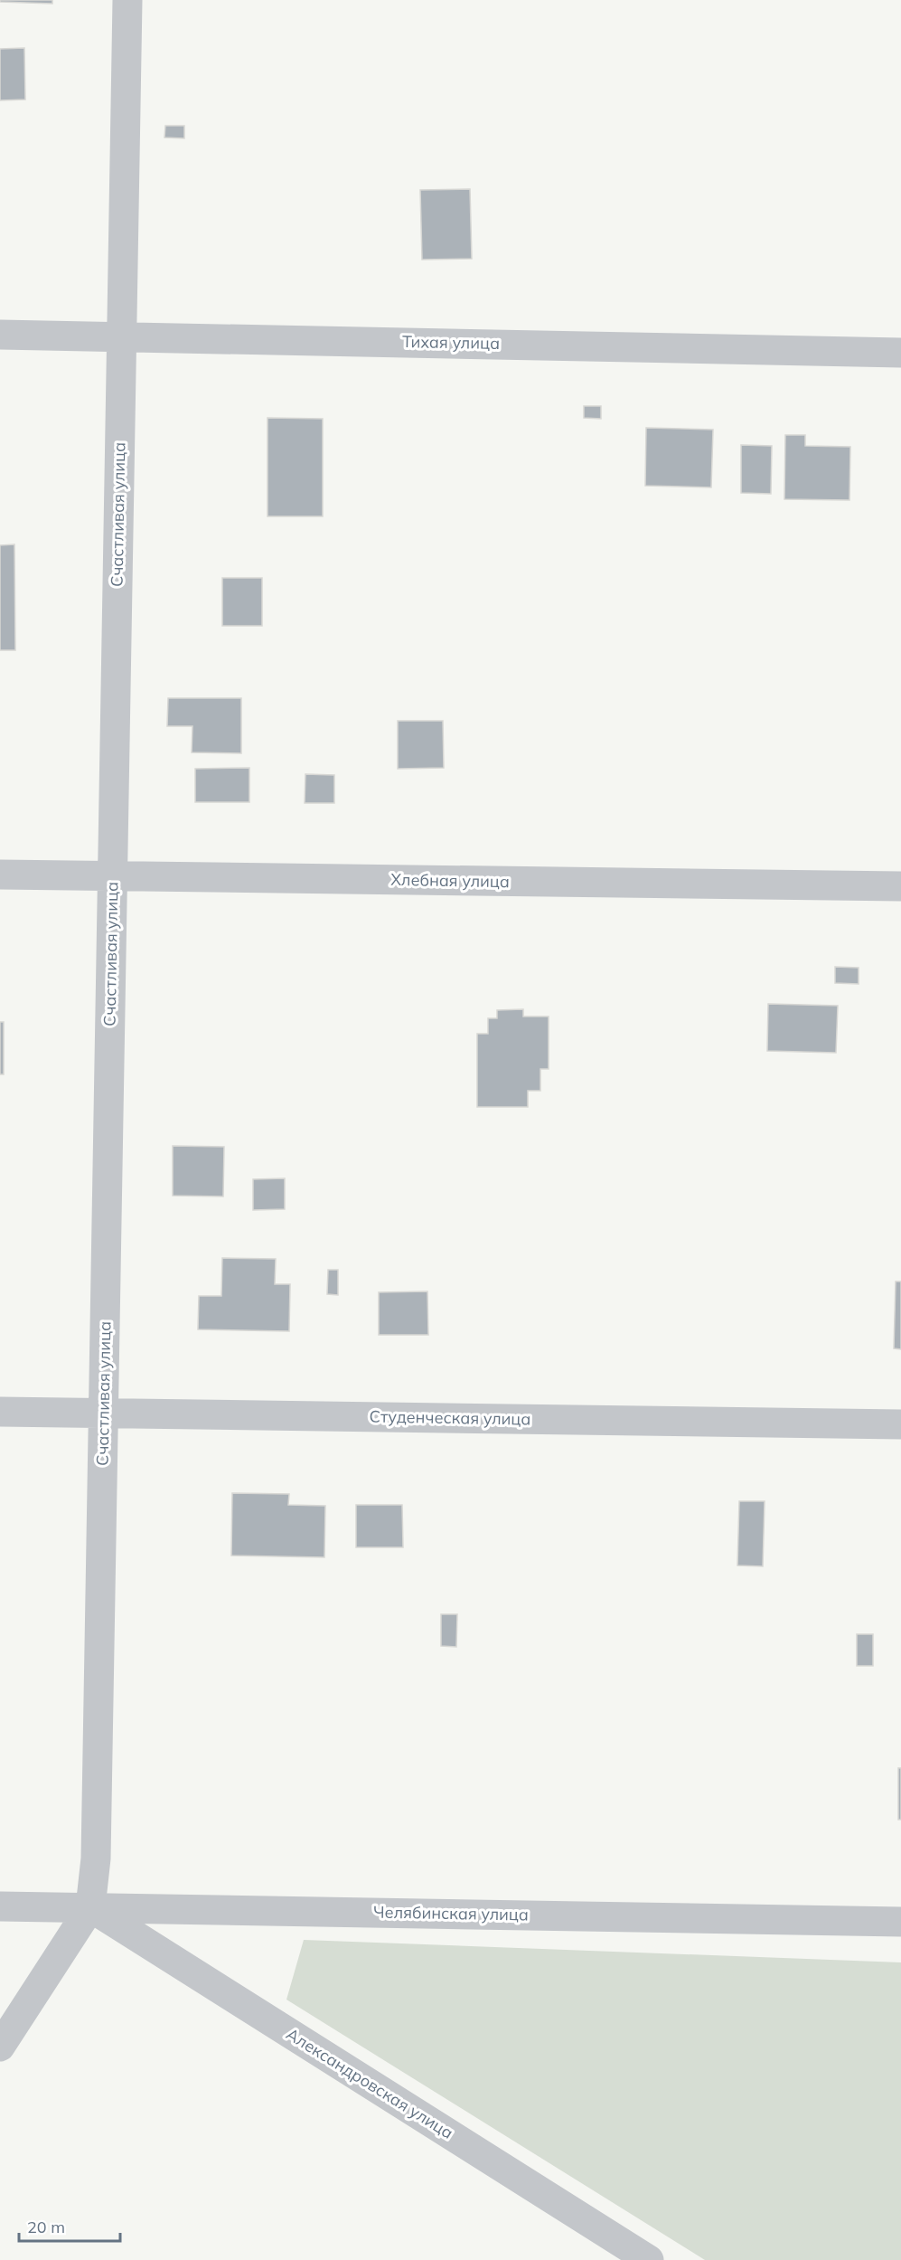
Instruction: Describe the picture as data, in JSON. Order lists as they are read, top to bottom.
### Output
{
  "streets": {
    "street": [
      "Тихая улица",
      "Счастливая улица",
      "Хлебная улица",
      "Студенческая улица",
      "Челябинская улица",
      "Александровская улица"
    ]
  },
  "crossings": [
    ["Тихая улица", "Счастливая улица"],
    ["Счастливая улица", "Хлебная улица"],
    ["Счастливая улица", "Студенческая улица"],
    ["Счастливая улица", "Челябинская улица"],
    ["Счастливая улица", "Александровская улица"],
    ["Челябинская улица", "Александровская улица"]
  ],
  "scale_bar": "20 m"
}
